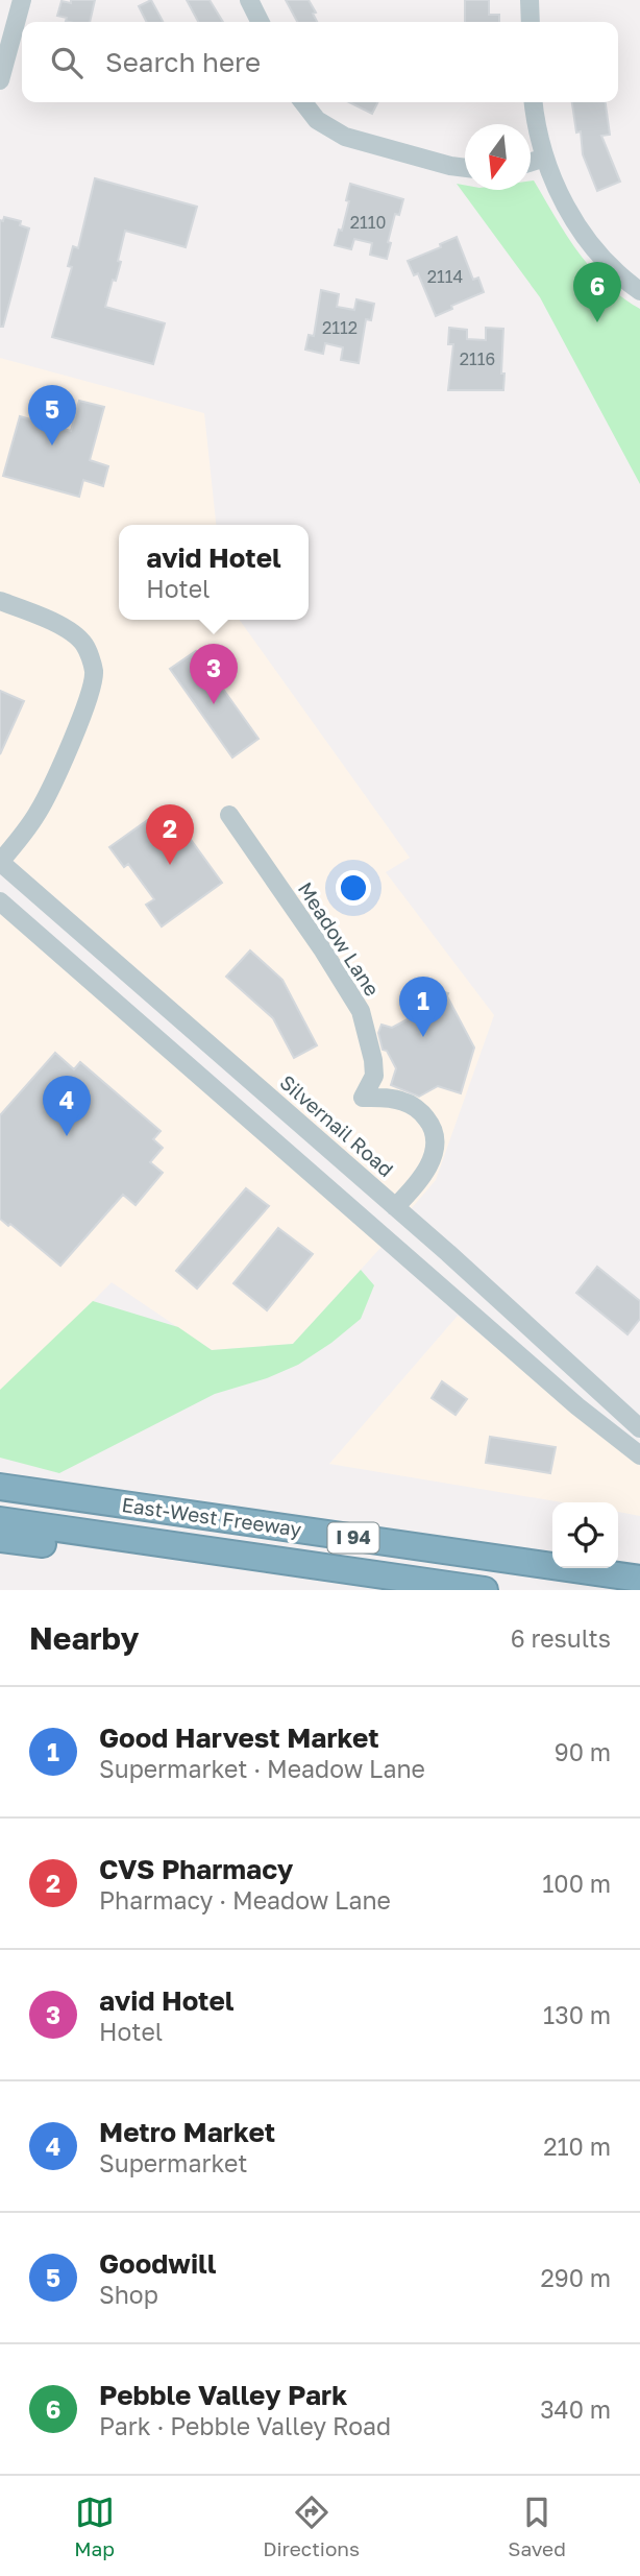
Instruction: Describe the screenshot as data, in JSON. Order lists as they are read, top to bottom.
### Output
{
  "streets": {
    "highway": ["East-West Freeway", "I 94"],
    "street": ["Meadow Lane", "Silvernail Road"]
  },
  "crossings": [
    ["Meadow Lane", "Silvernail Road"]
  ],
  "house_numbers": [
    "2110",
    "2114",
    "2112",
    "2116"
  ],
  "north": "bottom",
  "page": {
    "search": "Search here",
    "pins": [
      "6",
      "5",
      "3",
      "2",
      "1",
      "4"
    ],
    "popup": ["avid Hotel", "Hotel"],
    "heading": ["Nearby", "6 results"],
    "list": [
      {
        "mark": "1",
        "name": "Good Harvest Market",
        "note": "Supermarket · Meadow Lane",
        "value": "90 m"
      },
      {
        "mark": "2",
        "name": "CVS Pharmacy",
        "note": "Pharmacy · Meadow Lane",
        "value": "100 m"
      },
      {
        "mark": "3",
        "name": "avid Hotel",
        "note": "Hotel",
        "value": "130 m"
      },
      {
        "mark": "4",
        "name": "Metro Market",
        "note": "Supermarket",
        "value": "210 m"
      },
      {
        "mark": "5",
        "name": "Goodwill",
        "note": "Shop",
        "value": "290 m"
      },
      {
        "mark": "6",
        "name": "Pebble Valley Park",
        "note": "Park · Pebble Valley Road",
        "value": "340 m"
      }
    ],
    "nav": ["Map", "Directions", "Saved"]
  }
}
